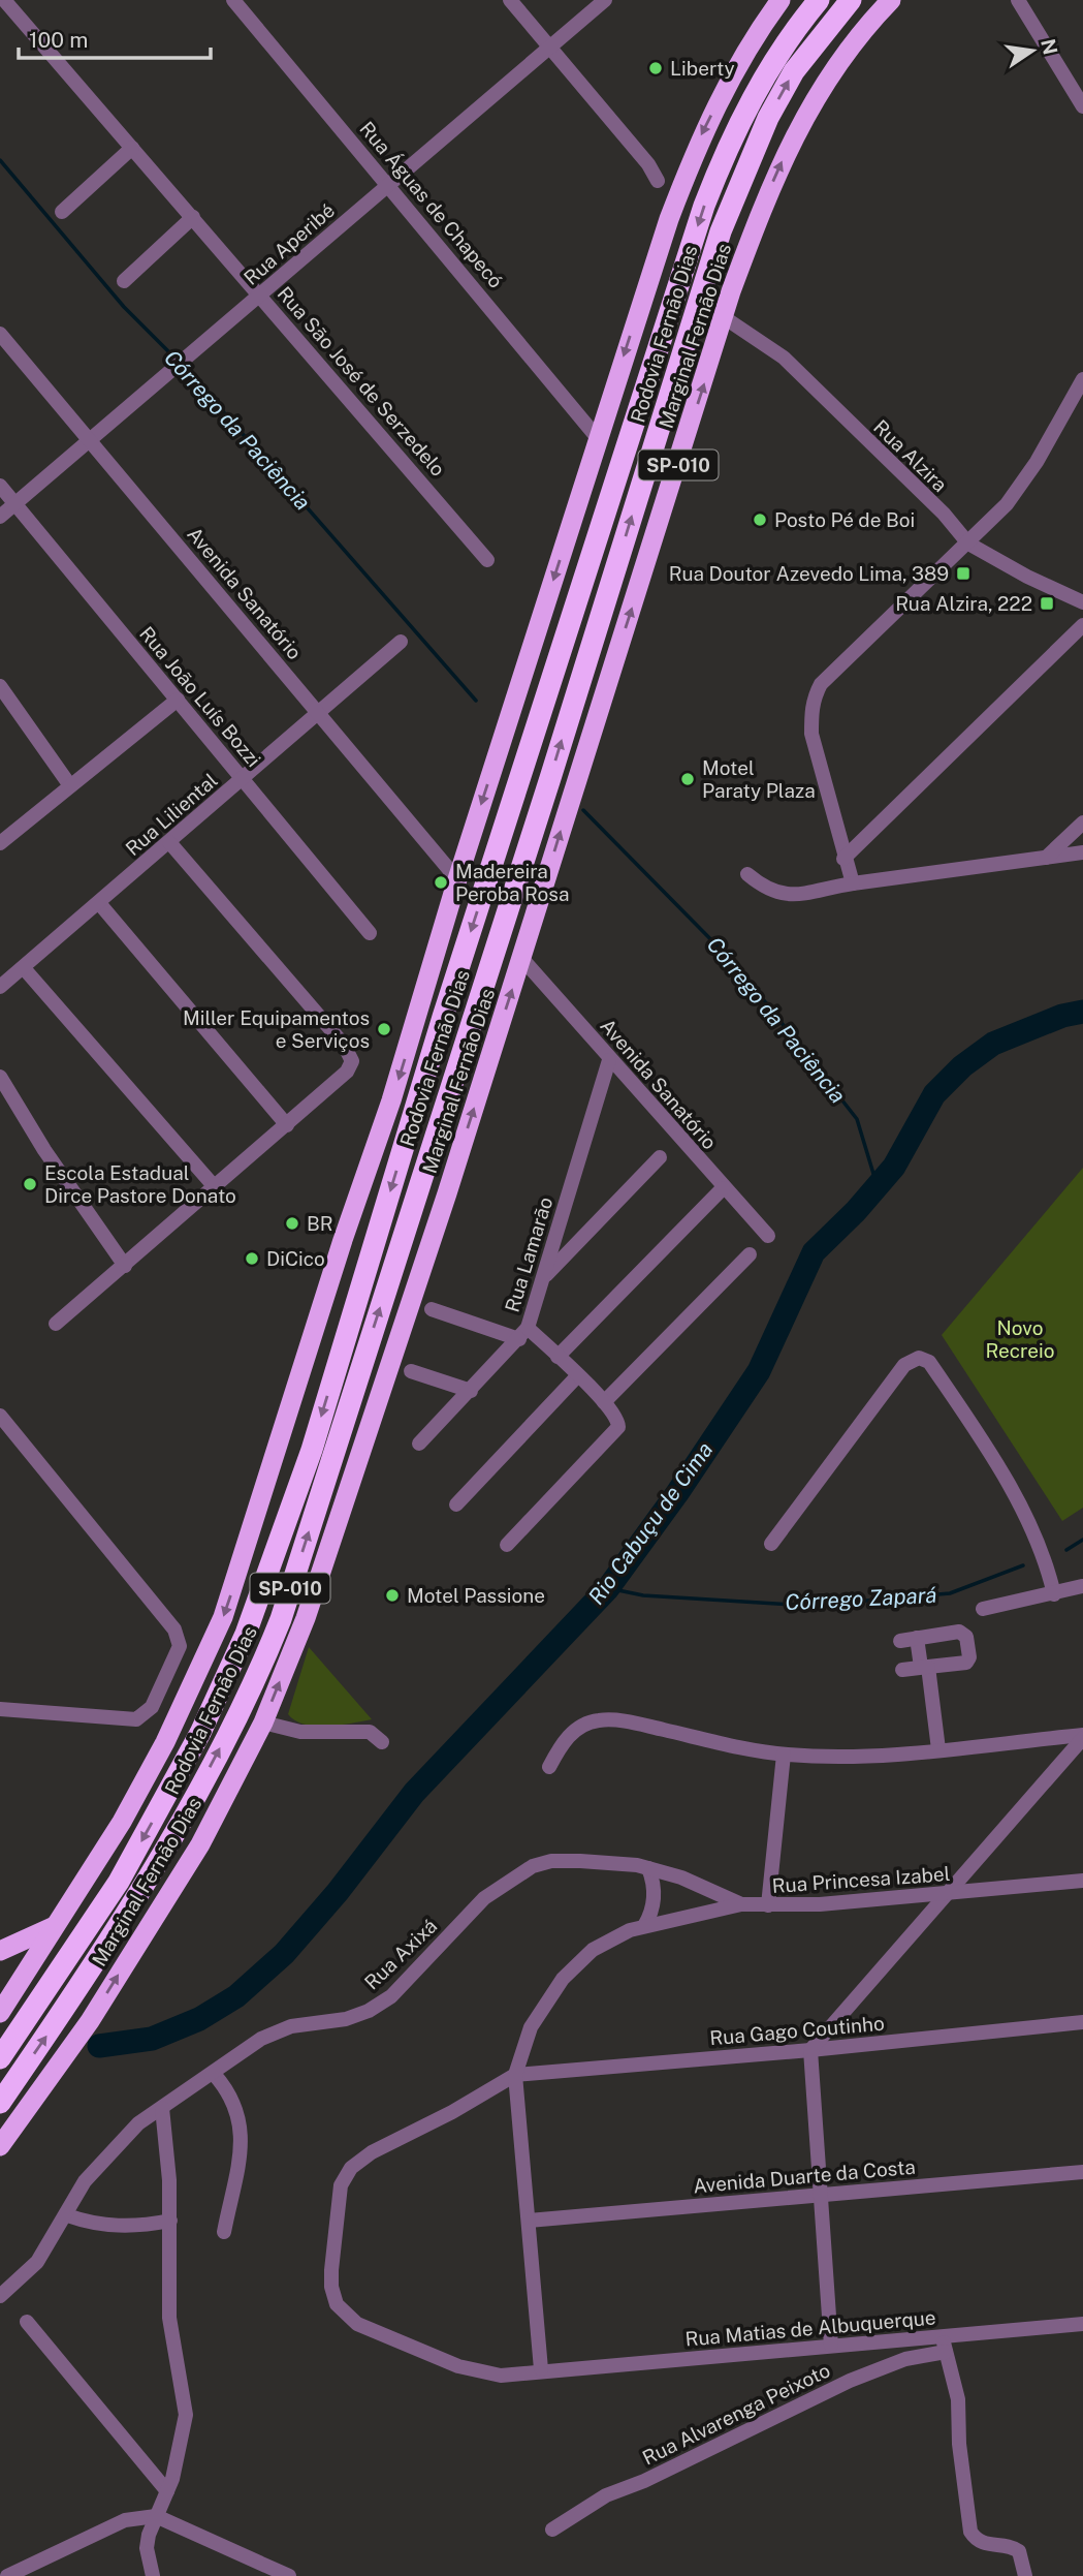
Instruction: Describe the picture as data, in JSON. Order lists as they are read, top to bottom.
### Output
{
  "streets": {
    "highway": ["Rodovia Fernão Dias", "Marginal Fernão Dias", "SP-010"],
    "street": [
      "Rua Águas de Chapecó",
      "Rua Aperibé",
      "Rua São José de Serzedelo",
      "Rua Alzira",
      "Avenida Sanatório",
      "Rua João Luís Bozzi",
      "Rua Liliental",
      "Rua Lamarão",
      "Rua Princesa Izabel",
      "Rua Axixá",
      "Rua Gago Coutinho",
      "Avenida Duarte da Costa",
      "Rua Matias de Albuquerque",
      "Rua Alvarenga Peixoto"
    ]
  },
  "crossings": [
    ["Rua Águas de Chapecó", "Rua Aperibé"],
    ["Rua Águas de Chapecó", "SP-010"],
    ["Rua Aperibé", "Rua São José de Serzedelo"],
    ["Rua Aperibé", "Avenida Sanatório"],
    ["Rua Aperibé", "Rua João Luís Bozzi"],
    ["Marginal Fernão Dias", "Rua Alzira"],
    ["Marginal Fernão Dias", "Avenida Sanatório"],
    ["SP-010", "Avenida Sanatório"],
    ["Avenida Sanatório", "Rua Liliental"],
    ["Avenida Sanatório", "Rua Lamarão"],
    ["Rua João Luís Bozzi", "Rua Liliental"],
    ["Rua Princesa Izabel", "Rua Axixá"],
    ["Rua Princesa Izabel", "Rua Gago Coutinho"],
    ["Rua Princesa Izabel", "Rua Matias de Albuquerque"],
    ["Rua Gago Coutinho", "Rua Matias de Albuquerque"],
    ["Rua Matias de Albuquerque", "Rua Alvarenga Peixoto"]
  ],
  "water": ["Córrego da Paciência", "Rio Cabuçu de Cima", "Córrego Zapará"],
  "parks": ["Novo Recreio"],
  "places": {
    "other": [
      "Liberty",
      "Posto Pé de Boi",
      "Motel Paraty Plaza",
      "Madereira Peroba Rosa",
      "Miller Equipamentos e Serviços",
      "Escola Estadual Dirce Pastore Donato",
      "BR",
      "DiCico",
      "Motel Passione"
    ],
    "transit": ["Rua Doutor Azevedo Lima, 389", "Rua Alzira, 222"]
  },
  "scale_bar": "100 m",
  "north": "right"
}
